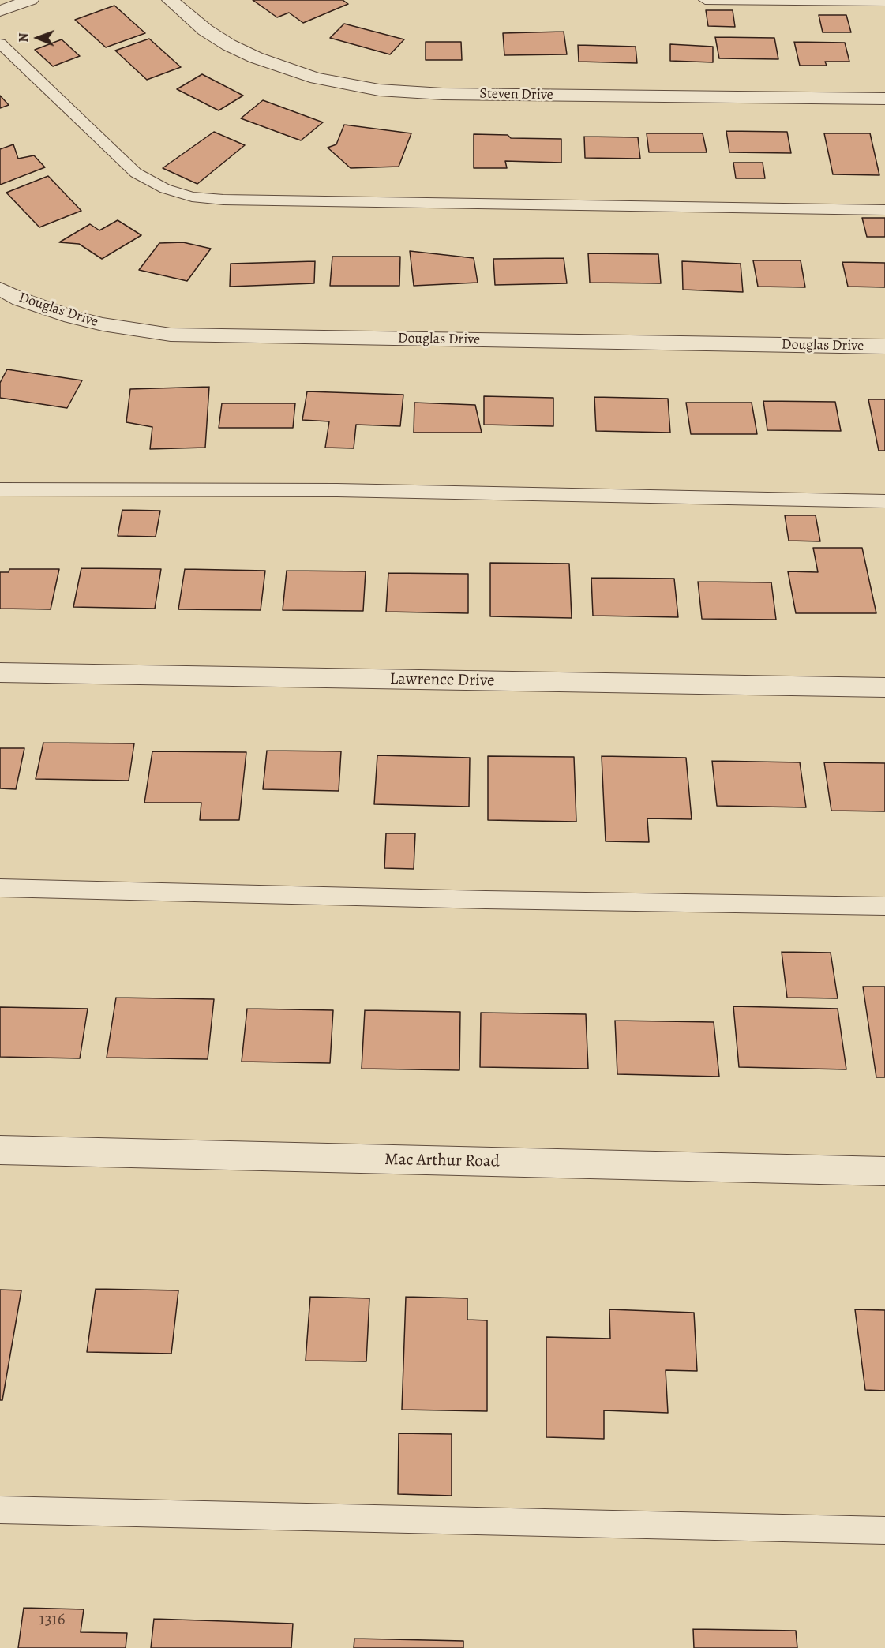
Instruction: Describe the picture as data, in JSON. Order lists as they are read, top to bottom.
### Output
{
  "streets": {
    "street": [
      "Steven Drive",
      "Douglas Drive",
      "Lawrence Drive",
      "Mac Arthur Road"
    ]
  },
  "house_numbers": ["1316"],
  "north": "left"
}
